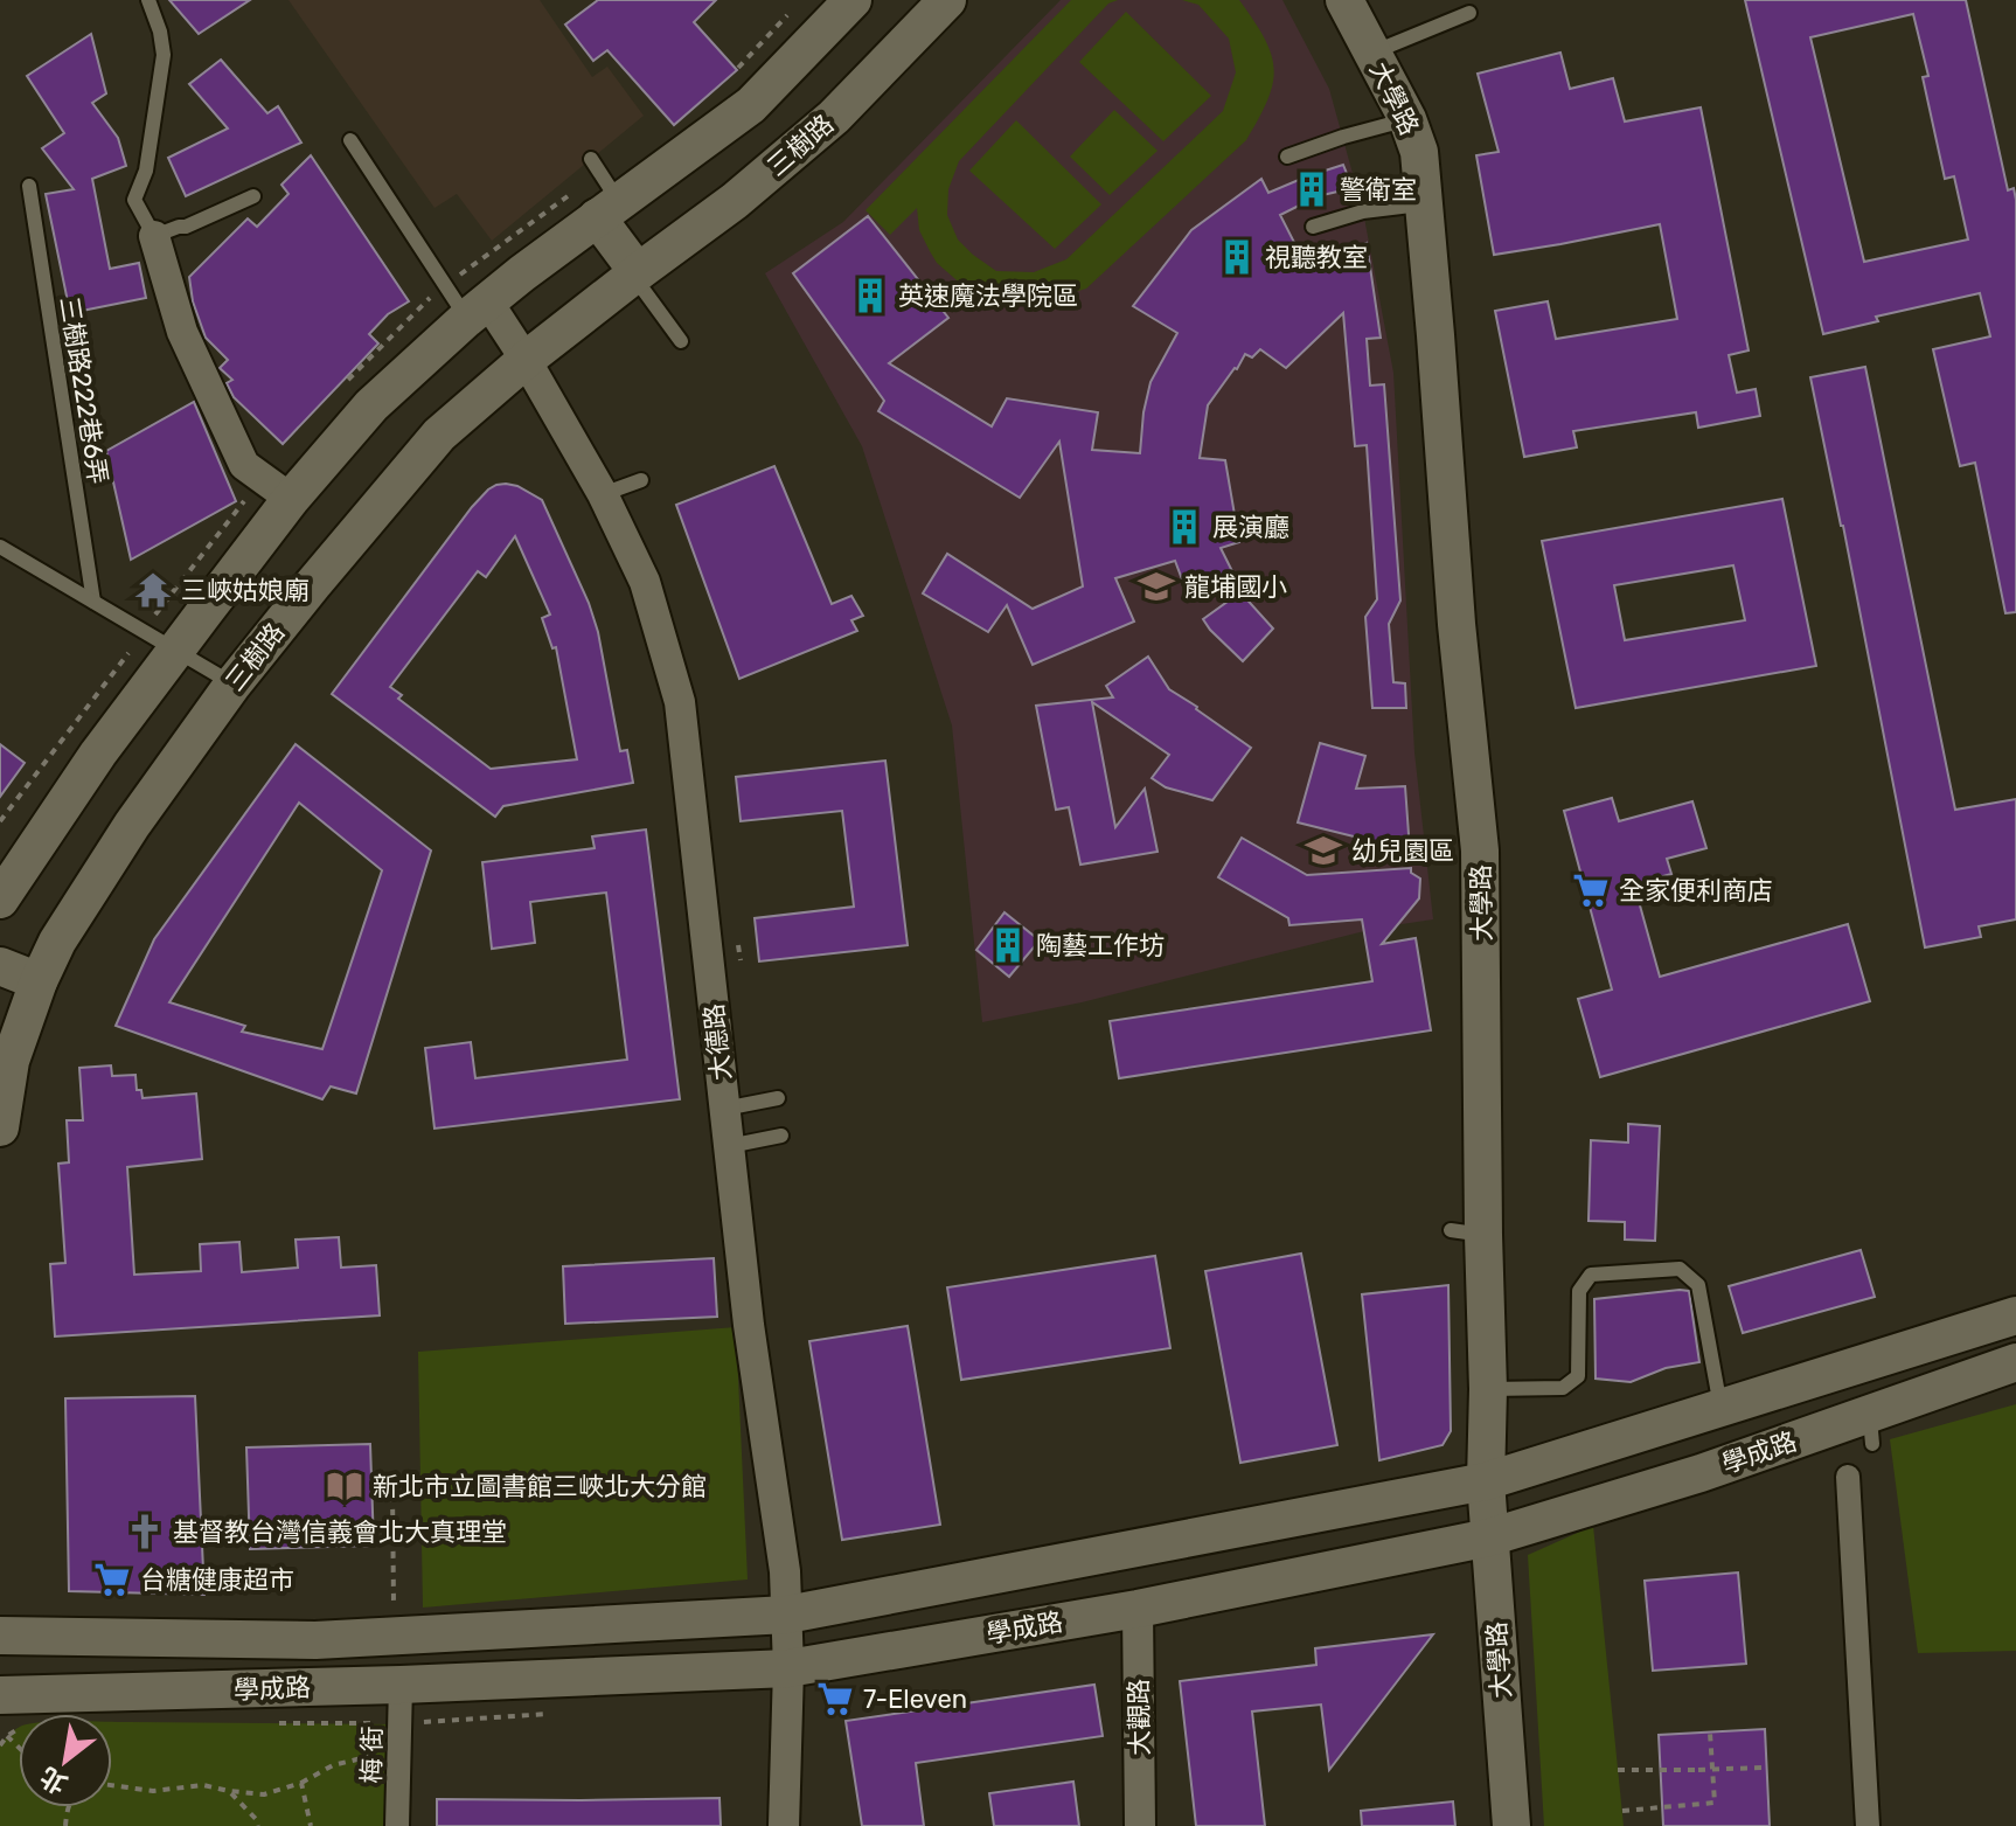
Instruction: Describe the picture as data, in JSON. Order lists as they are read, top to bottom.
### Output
{
  "streets": {
    "street": [
      "大學路",
      "三樹路",
      "大德路",
      "學成路",
      "大觀路",
      "梅 街"
    ],
    "lane": ["三樹路222巷6弄"]
  },
  "crossings": [
    ["大學路", "學成路"],
    ["三樹路", "大德路"],
    ["大德路", "學成路"],
    ["學成路", "大觀路"],
    ["學成路", "梅 街"]
  ],
  "places": {
    "building": [
      "警衛室",
      "視聽教室",
      "英速魔法學院區",
      "展演廳",
      "陶藝工作坊"
    ],
    "school or university": ["龍埔國小", "幼兒園區"],
    "temple": ["三峽姑娘廟"],
    "supermarket": ["全家便利商店", "台糖健康超市", "7-Eleven"],
    "library": ["新北市立圖書館三峽北大分館"],
    "church": ["基督教台灣信義會北大真理堂"]
  },
  "north": "bottom left"
}
